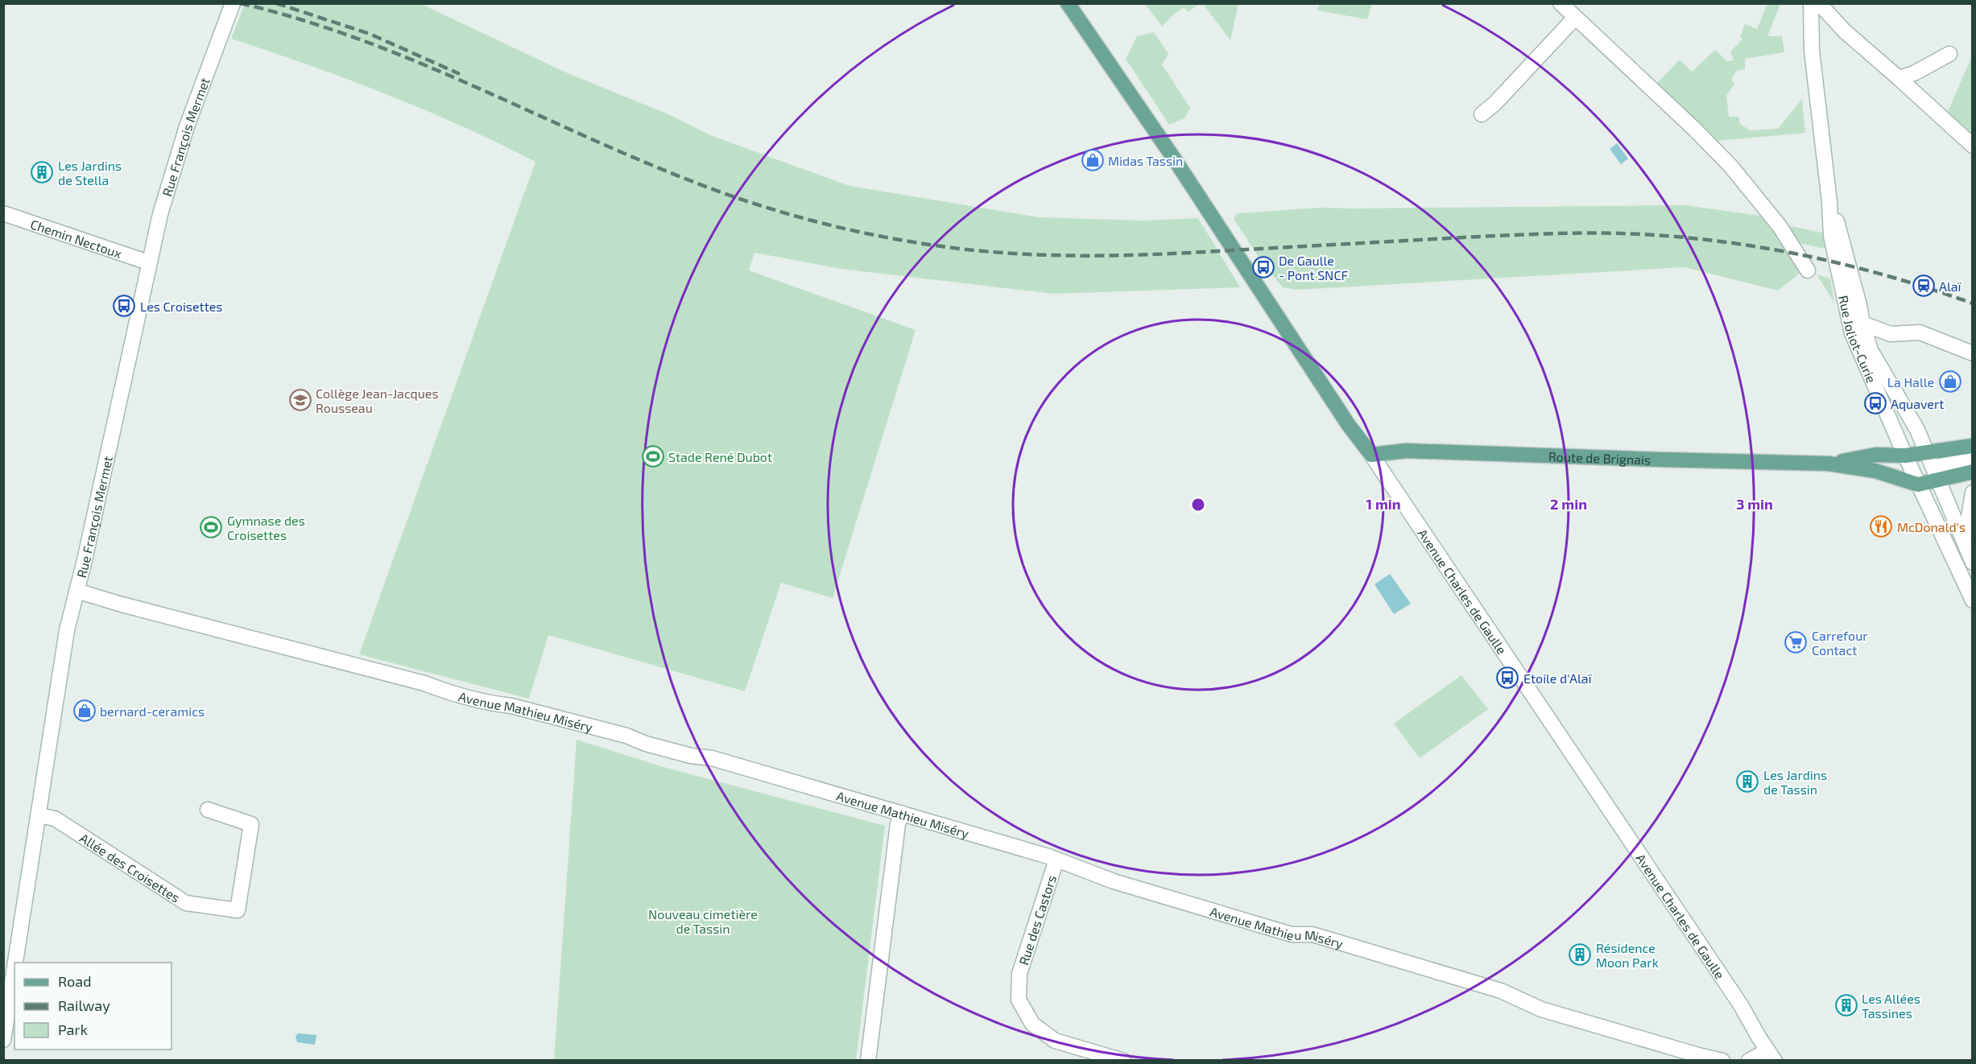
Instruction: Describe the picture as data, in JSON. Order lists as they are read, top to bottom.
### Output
{
  "streets": {
    "main road": ["Route de Brignais", "Avenue Charles de Gaulle"],
    "street": [
      "Rue François Mermet",
      "Chemin Nectoux",
      "Rue Joliot-Curie",
      "Avenue Mathieu Miséry",
      "Allée des Croisettes",
      "Rue des Castors"
    ]
  },
  "crossings": [
    ["Rue François Mermet", "Chemin Nectoux"],
    ["Rue François Mermet", "Avenue Mathieu Miséry"],
    ["Rue François Mermet", "Allée des Croisettes"],
    ["Rue Joliot-Curie", "Route de Brignais"],
    ["Route de Brignais", "Avenue Charles de Gaulle"],
    ["Avenue Mathieu Miséry", "Rue des Castors"]
  ],
  "parks": ["Nouveau cimetière de Tassin"],
  "places": {
    "shop": ["Midas Tassin", "La Halle", "bernard-ceramics"],
    "building": [
      "Les Jardins de Stella",
      "Les Jardins de Tassin",
      "Résidence Moon Park",
      "Les Allées Tassines"
    ],
    "bus stop": [
      "De Gaulle - Pont SNCF",
      "Les Croisettes",
      "Aquavert",
      "Etoile d'Alaï"
    ],
    "station": ["Alaï"],
    "school or university": ["Collège Jean-Jacques Rousseau"],
    "sports": ["Stade René Dubot", "Gymnase des Croisettes"],
    "restaurant": ["McDonald's"],
    "supermarket": ["Carrefour Contact"]
  },
  "legend": ["Road", "Railway", "Park"],
  "rings": ["1 min", "2 min", "3 min"]
}
